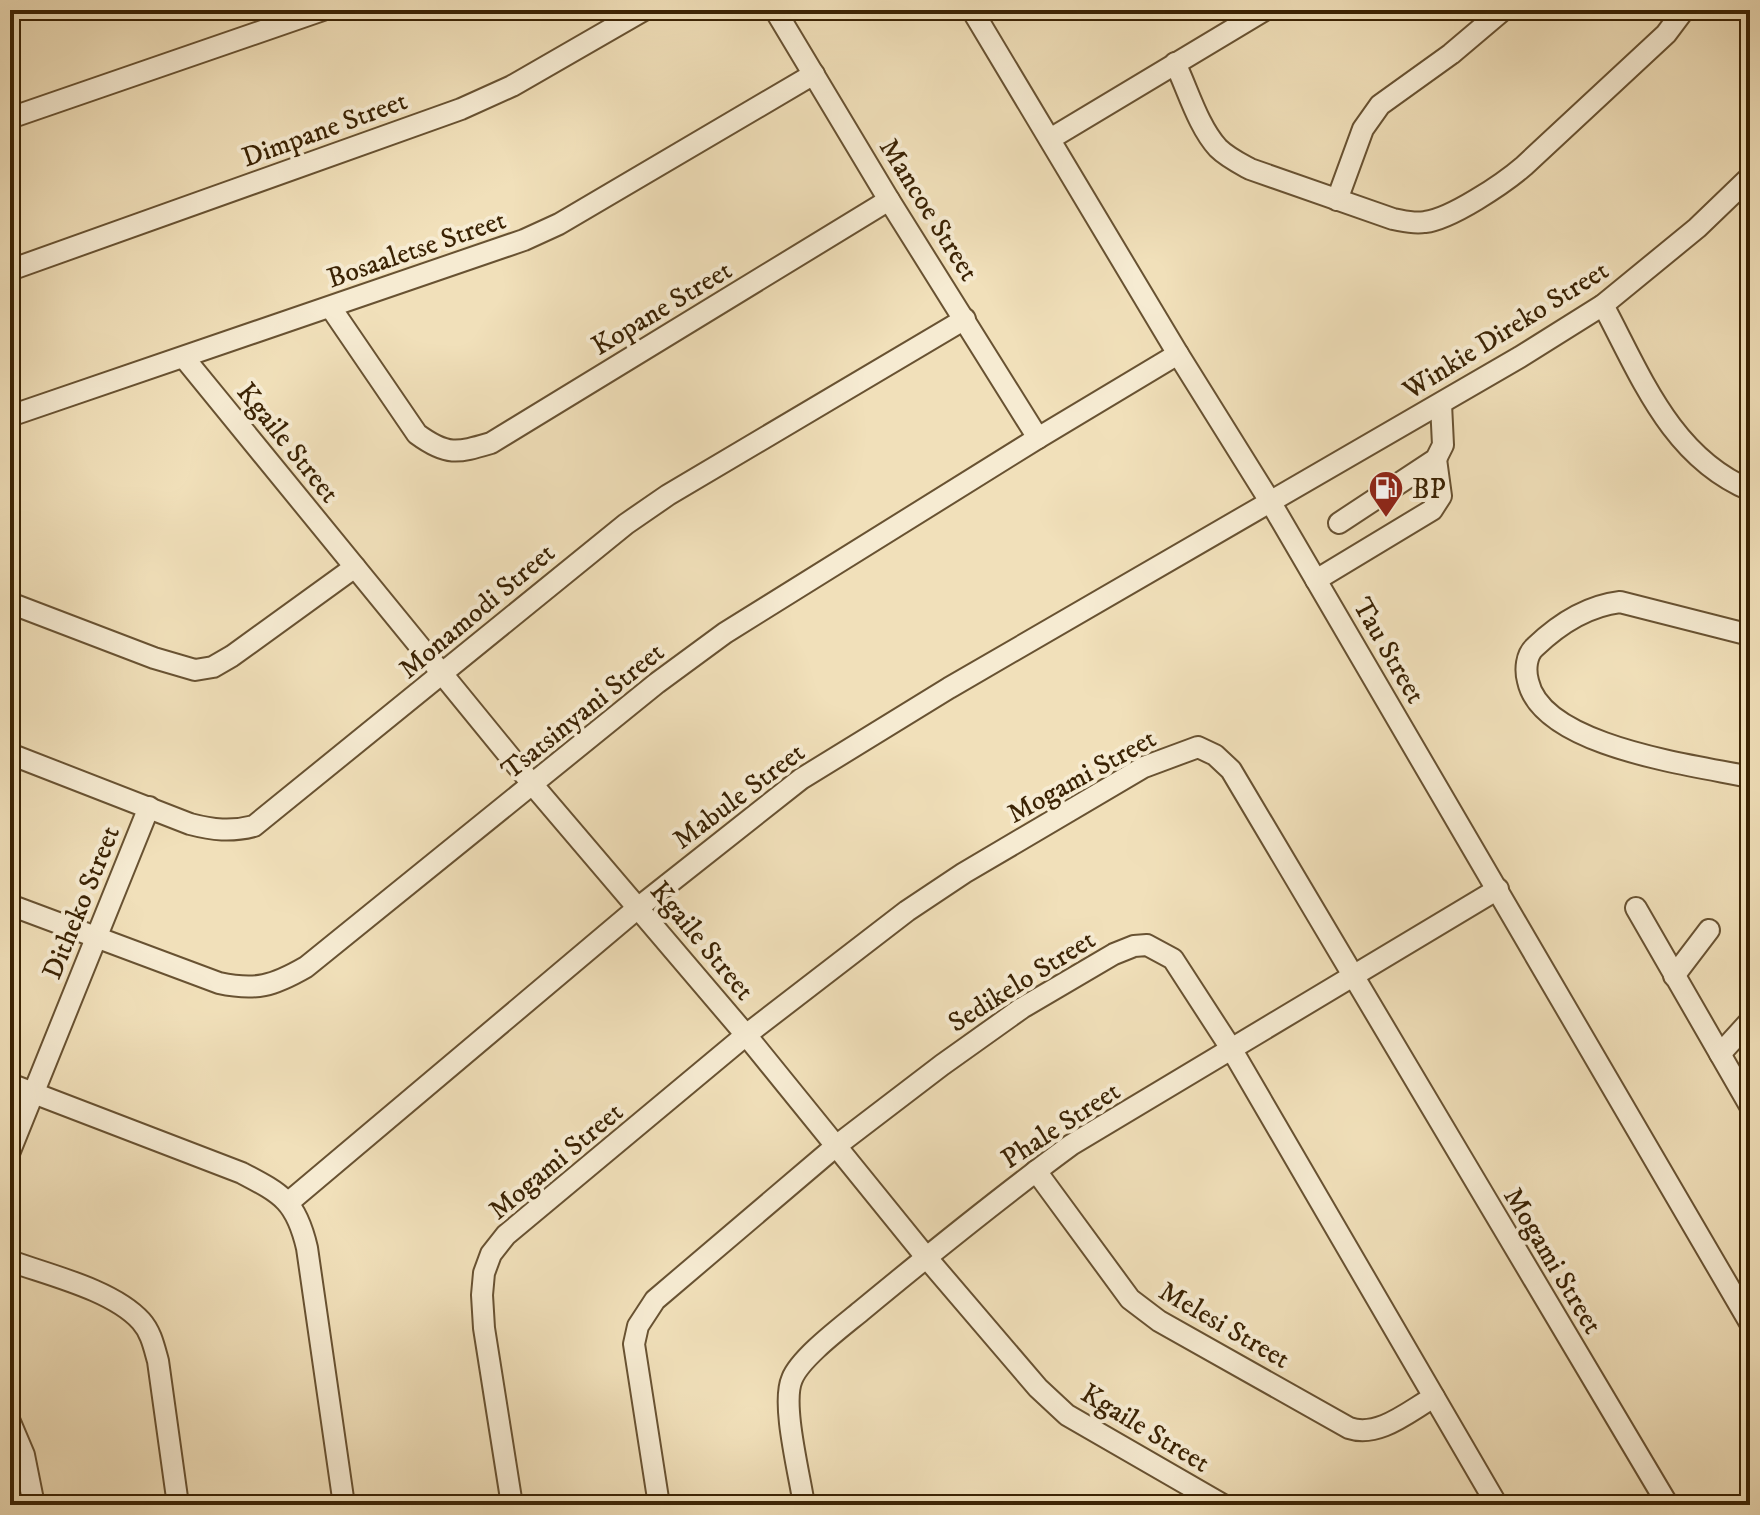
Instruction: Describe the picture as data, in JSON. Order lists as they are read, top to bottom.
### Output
{
  "streets": {
    "street": [
      "Dimpane Street",
      "Mancoe Street",
      "Bosaaletse Street",
      "Kopane Street",
      "Winkie Direko Street",
      "Kgaile Street",
      "Monamodi Street",
      "Tau Street",
      "Tsatsinyani Street",
      "Mogami Street",
      "Mabule Street",
      "Ditheko Street",
      "Sedikelo Street",
      "Phale Street",
      "Melesi Street"
    ]
  },
  "crossings": [
    ["Mancoe Street", "Bosaaletse Street"],
    ["Mancoe Street", "Kopane Street"],
    ["Mancoe Street", "Monamodi Street"],
    ["Mancoe Street", "Tsatsinyani Street"],
    ["Bosaaletse Street", "Kopane Street"],
    ["Bosaaletse Street", "Kgaile Street"],
    ["Winkie Direko Street", "Tau Street"],
    ["Winkie Direko Street", "Mabule Street"],
    ["Kgaile Street", "Monamodi Street"],
    ["Kgaile Street", "Tsatsinyani Street"],
    ["Kgaile Street", "Mogami Street"],
    ["Kgaile Street", "Mabule Street"],
    ["Kgaile Street", "Sedikelo Street"],
    ["Kgaile Street", "Phale Street"],
    ["Monamodi Street", "Ditheko Street"],
    ["Tau Street", "Tsatsinyani Street"],
    ["Tau Street", "Mabule Street"],
    ["Tau Street", "Phale Street"],
    ["Tsatsinyani Street", "Ditheko Street"],
    ["Mogami Street", "Phale Street"],
    ["Sedikelo Street", "Phale Street"],
    ["Sedikelo Street", "Melesi Street"],
    ["Phale Street", "Melesi Street"]
  ],
  "places": {
    "fuel station": ["BP"]
  }
}
